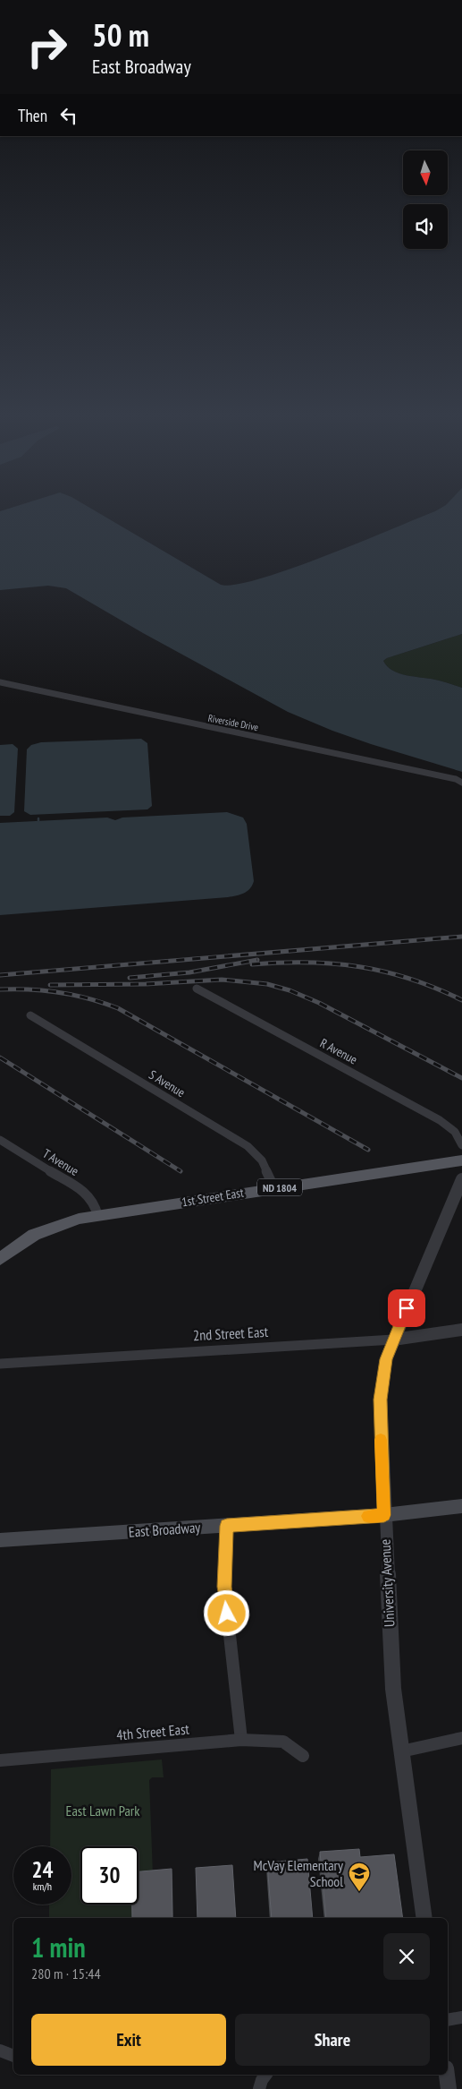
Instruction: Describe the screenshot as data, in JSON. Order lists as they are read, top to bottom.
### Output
{
  "streets": {
    "main road": ["ND 1804", "1st Street East", "East Broadway"],
    "street": [
      "Riverside Drive",
      "R Avenue",
      "S Avenue",
      "T Avenue",
      "2nd Street East",
      "University Avenue",
      "4th Street East"
    ]
  },
  "crossings": [
    ["S Avenue", "1st Street East"],
    ["T Avenue", "1st Street East"],
    ["2nd Street East", "University Avenue"],
    ["East Broadway", "University Avenue"]
  ],
  "parks": ["East Lawn Park"],
  "places": {
    "school or university": ["McVay Elementary School"]
  },
  "north": "bottom",
  "page": {
    "turn": ["50 m", "East Broadway"],
    "then": "Then",
    "speed": "24 km/h",
    "limit": "30",
    "heading": ["1 min", "280 m · 15:44"],
    "buttons": ["Exit", "Share"]
  }
}
